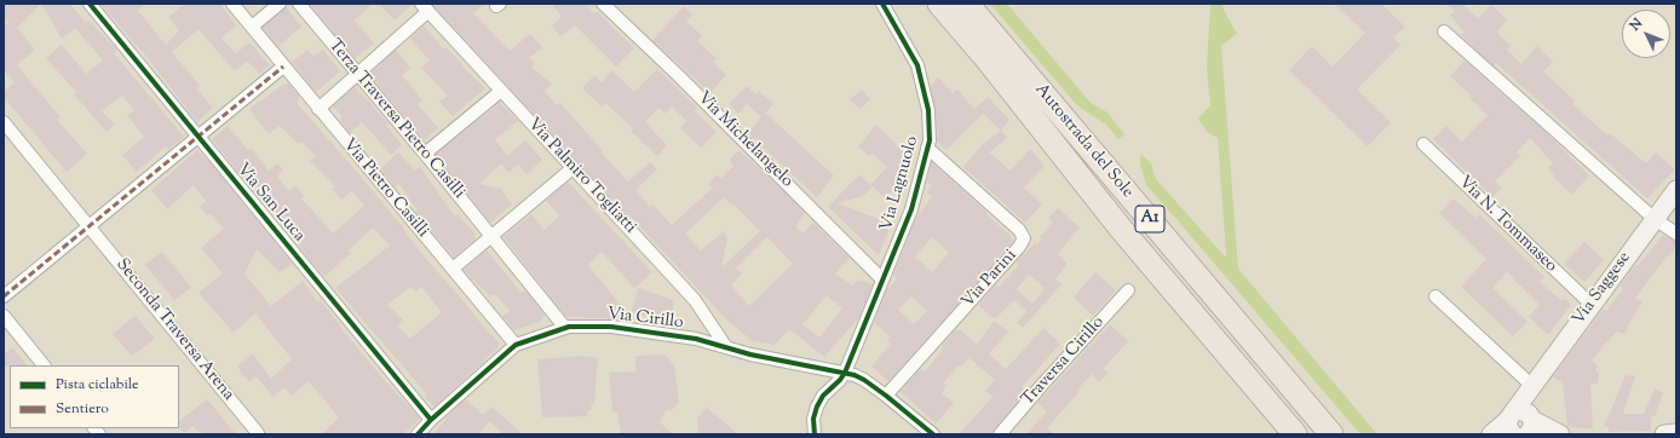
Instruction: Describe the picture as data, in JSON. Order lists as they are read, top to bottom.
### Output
{
  "streets": {
    "highway": ["Autostrada del Sole", "A1"],
    "main road": ["Via Saggese"],
    "street": [
      "Terza Traversa Pietro Casilli",
      "Via Michelangelo",
      "Via Palmiro Togliatti",
      "Via Lagnuolo",
      "Via Pietro Casilli",
      "Via San Luca",
      "Via N. Tommaseo",
      "Via Parini",
      "Via Cirillo",
      "Seconda Traversa Arena",
      "Traversa Cirillo"
    ]
  },
  "crossings": [
    ["Terza Traversa Pietro Casilli", "Via Palmiro Togliatti"],
    ["Terza Traversa Pietro Casilli", "Via Cirillo"],
    ["Via Michelangelo", "Via Lagnuolo"],
    ["Via Palmiro Togliatti", "Via Cirillo"],
    ["Via Lagnuolo", "Via Parini"],
    ["Via Lagnuolo", "Via Cirillo"],
    ["Via Pietro Casilli", "Via Cirillo"],
    ["Via San Luca", "Via Cirillo"],
    ["Via N. Tommaseo", "Via Saggese"],
    ["Via Parini", "Via Cirillo"]
  ],
  "legend": ["Pista ciclabile", "Sentiero"],
  "north": "top left"
}
